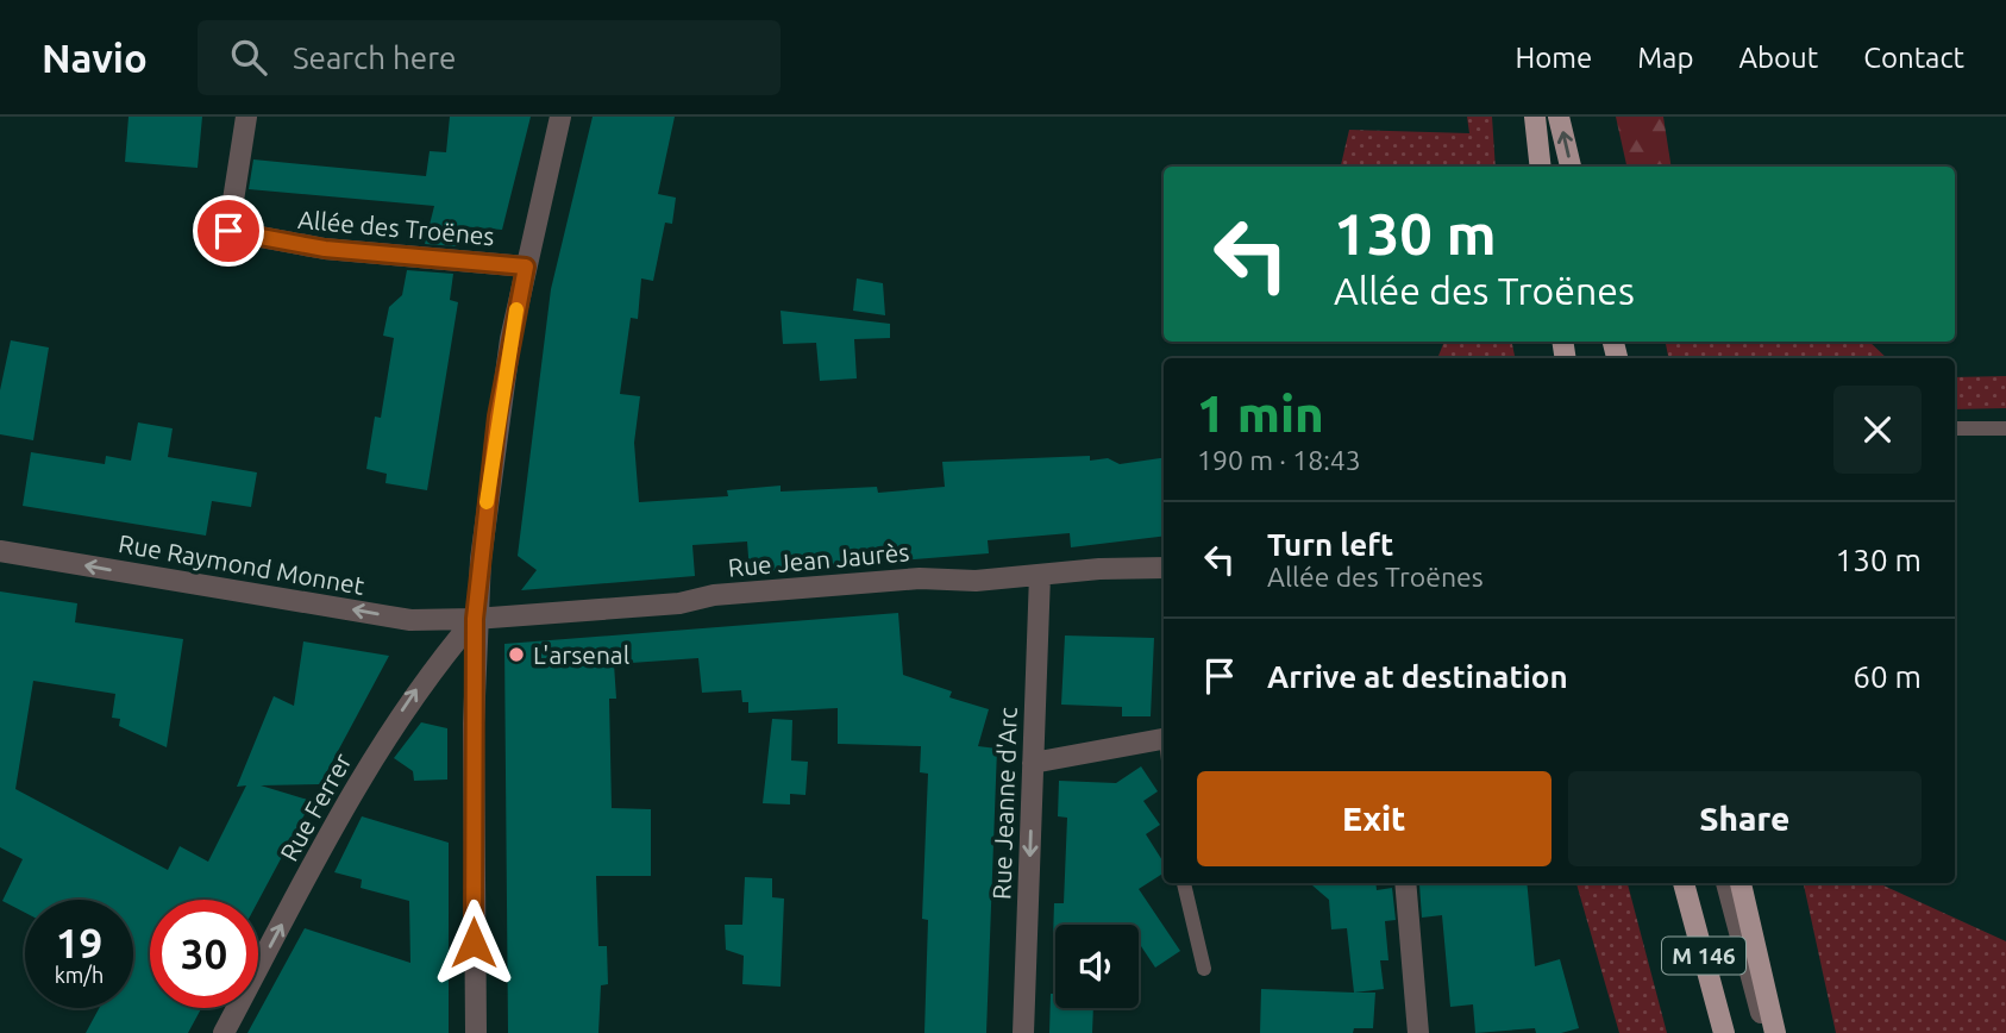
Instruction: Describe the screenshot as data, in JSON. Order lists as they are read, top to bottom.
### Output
{
  "streets": {
    "main road": ["M 146"],
    "street": [
      "Allée des Troënes",
      "Rue Jean Jaurès",
      "Rue Raymond Monnet",
      "Rue Jeanne d'Arc",
      "Rue Ferrer"
    ]
  },
  "crossings": [
    ["Rue Jean Jaurès", "Rue Raymond Monnet"],
    ["Rue Jean Jaurès", "Rue Jeanne d'Arc"],
    ["Rue Jean Jaurès", "Rue Ferrer"],
    ["Rue Raymond Monnet", "Rue Ferrer"]
  ],
  "one_way": ["Rue Raymond Monnet", "Rue Jeanne d'Arc", "Rue Ferrer"],
  "places": ["L'arsenal"],
  "page": {
    "header": "Navio",
    "search": "Search here",
    "nav": [
      "Home",
      "Map",
      "About",
      "Contact"
    ],
    "turn": ["130 m", "Allée des Troënes"],
    "heading": ["1 min", "190 m · 18:43"],
    "list": [
      {
        "name": "Turn left",
        "note": "Allée des Troënes",
        "value": "130 m"
      },
      {
        "name": "Arrive at destination",
        "value": "60 m"
      }
    ],
    "buttons": ["Exit", "Share"],
    "speed": "19 km/h",
    "limit": "30"
  }
}
